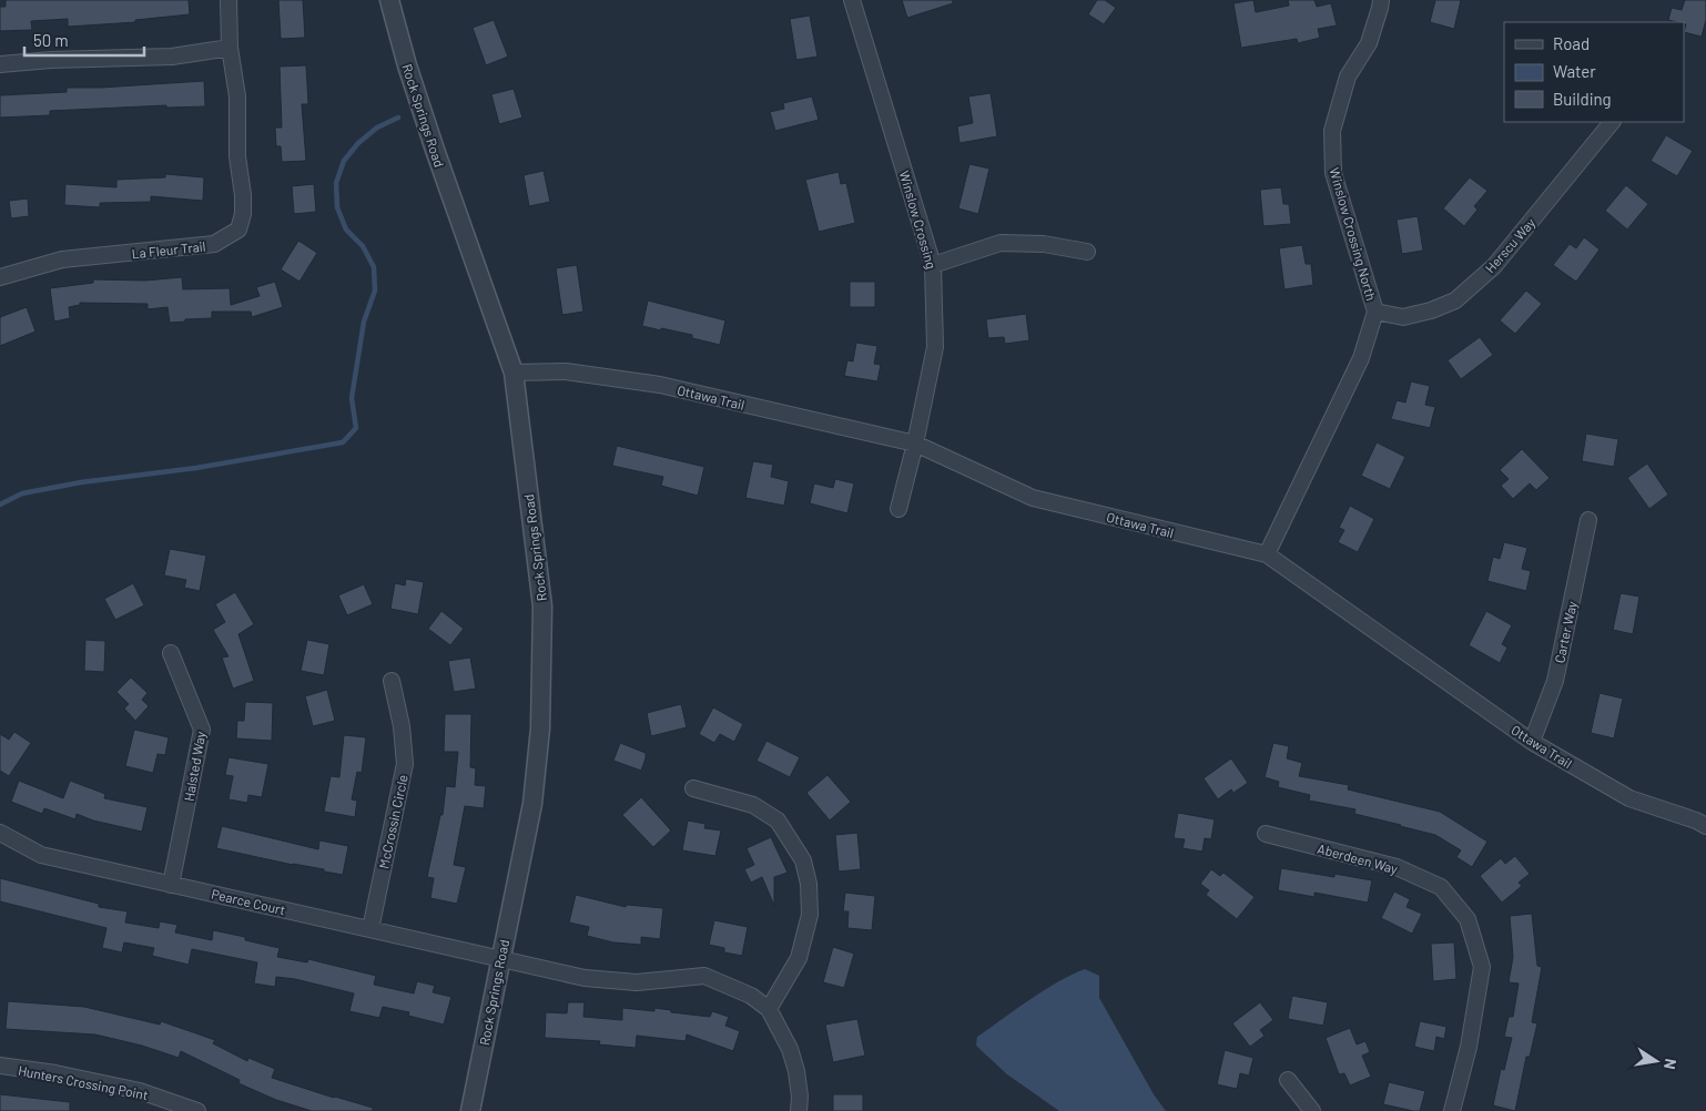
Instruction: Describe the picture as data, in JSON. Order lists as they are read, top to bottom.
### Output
{
  "streets": {
    "street": [
      "Rock Springs Road",
      "Winslow Crossing",
      "Winslow Crossing North",
      "Herscu Way",
      "La Fleur Trail",
      "Ottawa Trail",
      "Carter Way",
      "Halsted Way",
      "McCrossin Circle",
      "Aberdeen Way",
      "Pearce Court",
      "Hunters Crossing Point"
    ]
  },
  "crossings": [
    ["Rock Springs Road", "Ottawa Trail"],
    ["Rock Springs Road", "Pearce Court"],
    ["Winslow Crossing", "Ottawa Trail"],
    ["Winslow Crossing North", "Herscu Way"],
    ["Winslow Crossing North", "Ottawa Trail"],
    ["Ottawa Trail", "Carter Way"],
    ["Halsted Way", "Pearce Court"],
    ["McCrossin Circle", "Pearce Court"]
  ],
  "legend": ["Road", "Water", "Building"],
  "scale_bar": "50 m",
  "north": "right"
}
